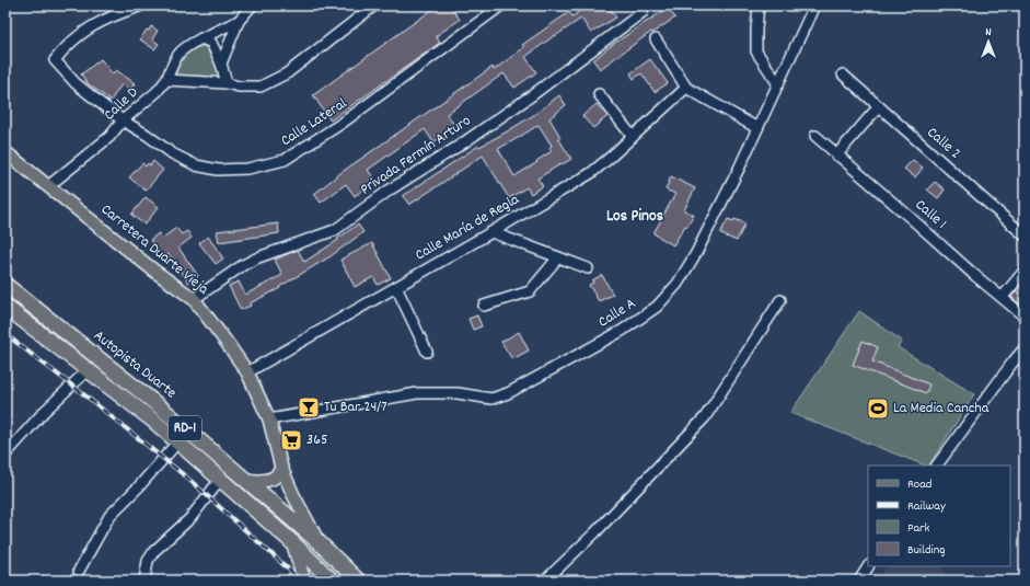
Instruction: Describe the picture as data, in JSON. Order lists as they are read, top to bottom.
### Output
{
  "streets": {
    "highway": ["Autopista Duarte", "RD-1"],
    "main road": ["Carretera Duarte Vieja"],
    "street": [
      "Calle D",
      "Calle Lateral",
      "Calle 2",
      "Privada Fermín Arturo",
      "Calle 1",
      "Calle María de Regla",
      "Calle A"
    ]
  },
  "crossings": [
    ["Calle D", "Calle Lateral"],
    ["Calle D", "Carretera Duarte Vieja"],
    ["Privada Fermín Arturo", "Carretera Duarte Vieja"],
    ["Calle María de Regla", "Carretera Duarte Vieja"],
    ["Carretera Duarte Vieja", "Calle A"],
    ["Carretera Duarte Vieja", "Autopista Duarte"]
  ],
  "districts": ["Los Pinos"],
  "places": {
    "bar": ["Tu Bar 24/7"],
    "sports": ["La Media Cancha"],
    "supermarket": ["365"]
  },
  "legend": [
    "Road",
    "Railway",
    "Park",
    "Building"
  ],
  "north": "top"
}
